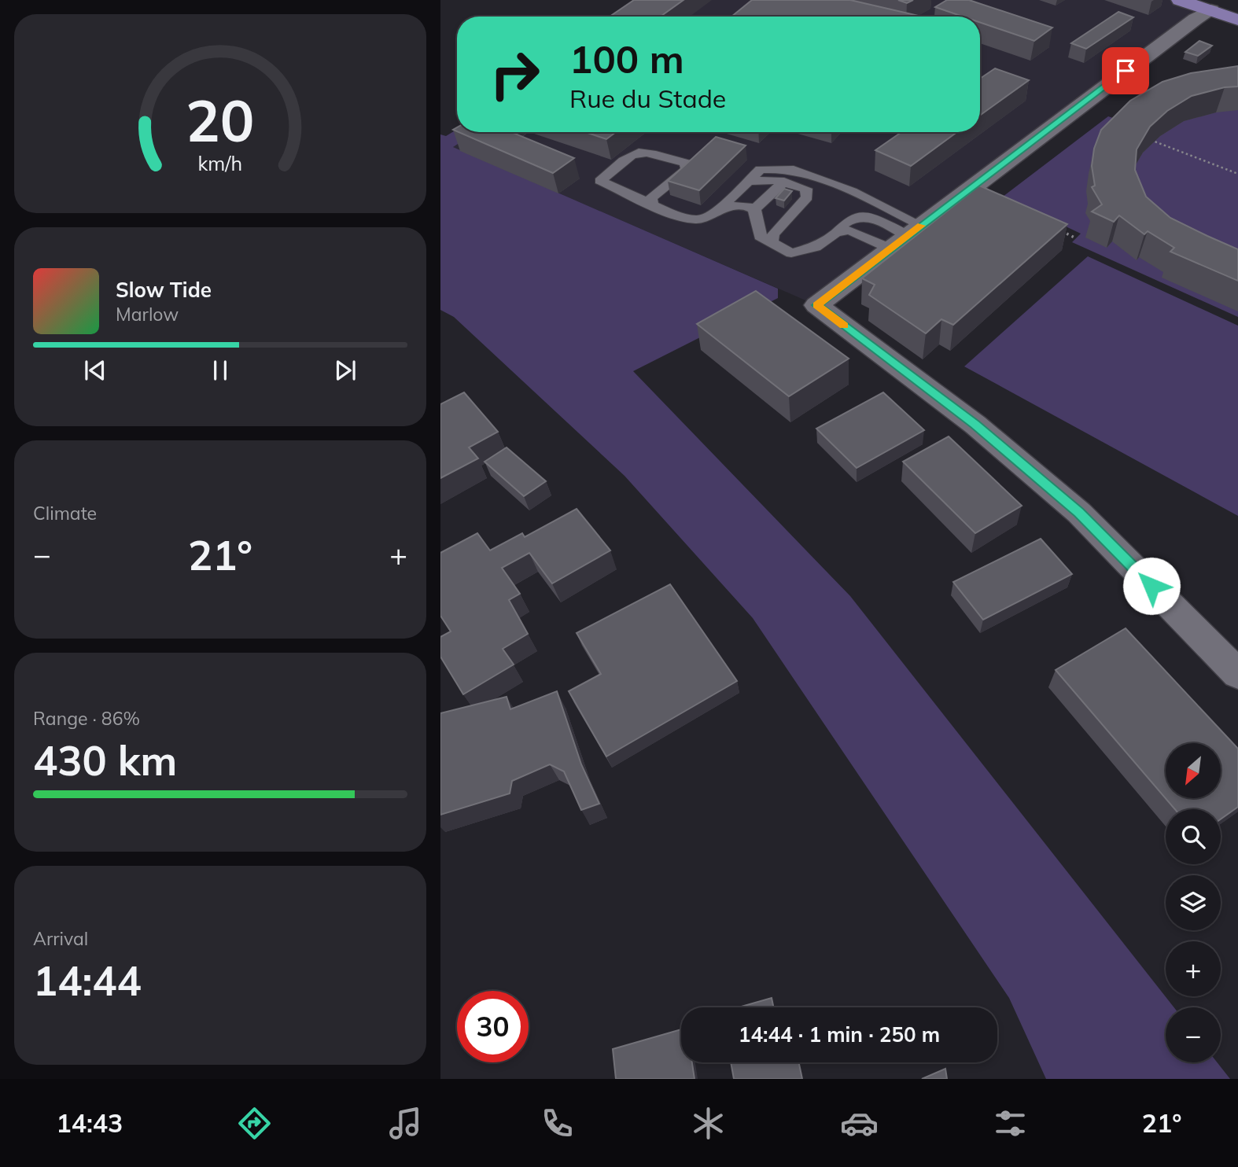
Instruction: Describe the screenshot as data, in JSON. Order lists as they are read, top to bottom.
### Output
{
  "north": "bottom left",
  "page": {
    "turn": ["100 m", "Rue du Stade"],
    "song": ["Slow Tide", "Marlow"],
    "tile": [
      "Climate",
      ["Range · 86%", "430 km"],
      ["Arrival", "14:44"]
    ],
    "heat": ["−", "21°", "+"],
    "map_buttons": ["+", "−"],
    "limit": "30",
    "trip": "14:44 · 1 min · 250 m",
    "tabs": ["14:43", "21°"],
    "gauge": ["20", "km/h"]
  }
}
